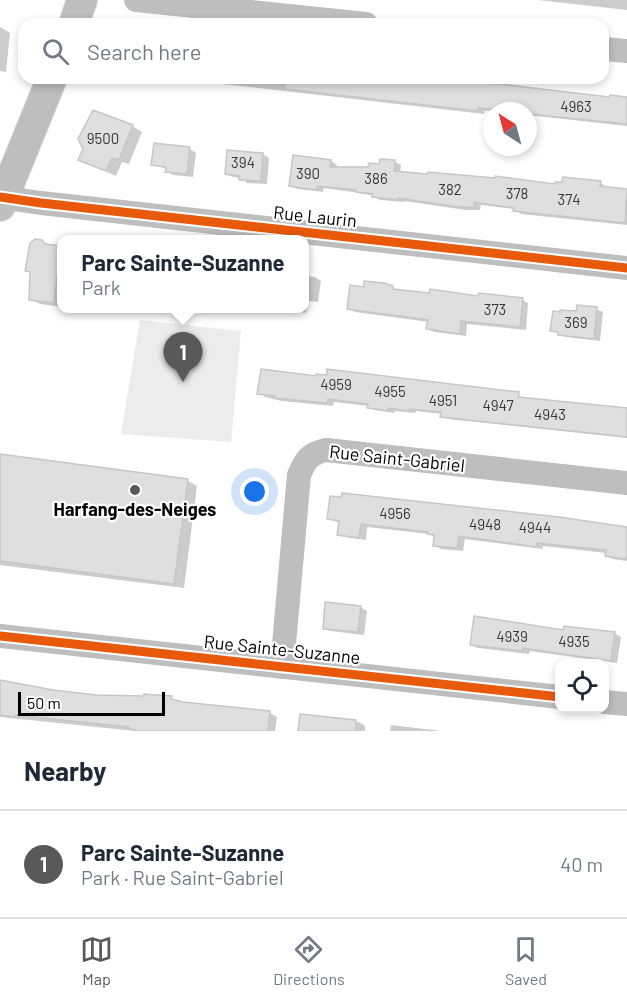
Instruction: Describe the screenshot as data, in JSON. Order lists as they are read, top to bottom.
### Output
{
  "streets": {
    "street": ["Rue Laurin", "Rue Saint-Gabriel", "Rue Sainte-Suzanne"]
  },
  "crossings": [
    ["Rue Saint-Gabriel", "Rue Sainte-Suzanne"]
  ],
  "places": ["Harfang-des-Neiges"],
  "house_numbers": [
    "4963",
    "9500",
    "394",
    "390",
    "386",
    "382",
    "378",
    "374",
    "373",
    "369",
    "4959",
    "4955",
    "4951",
    "4947",
    "4943",
    "4956",
    "4948",
    "4944",
    "4939",
    "4935"
  ],
  "scale_bar": "50 m",
  "north": "top left",
  "page": {
    "search": "Search here",
    "popup": ["Parc Sainte-Suzanne", "Park"],
    "pins": "1",
    "scale": "50 m",
    "heading": "Nearby",
    "list": [
      {
        "mark": "1",
        "name": "Parc Sainte-Suzanne",
        "note": "Park · Rue Saint-Gabriel",
        "value": "40 m"
      }
    ],
    "nav": ["Map", "Directions", "Saved"]
  }
}
